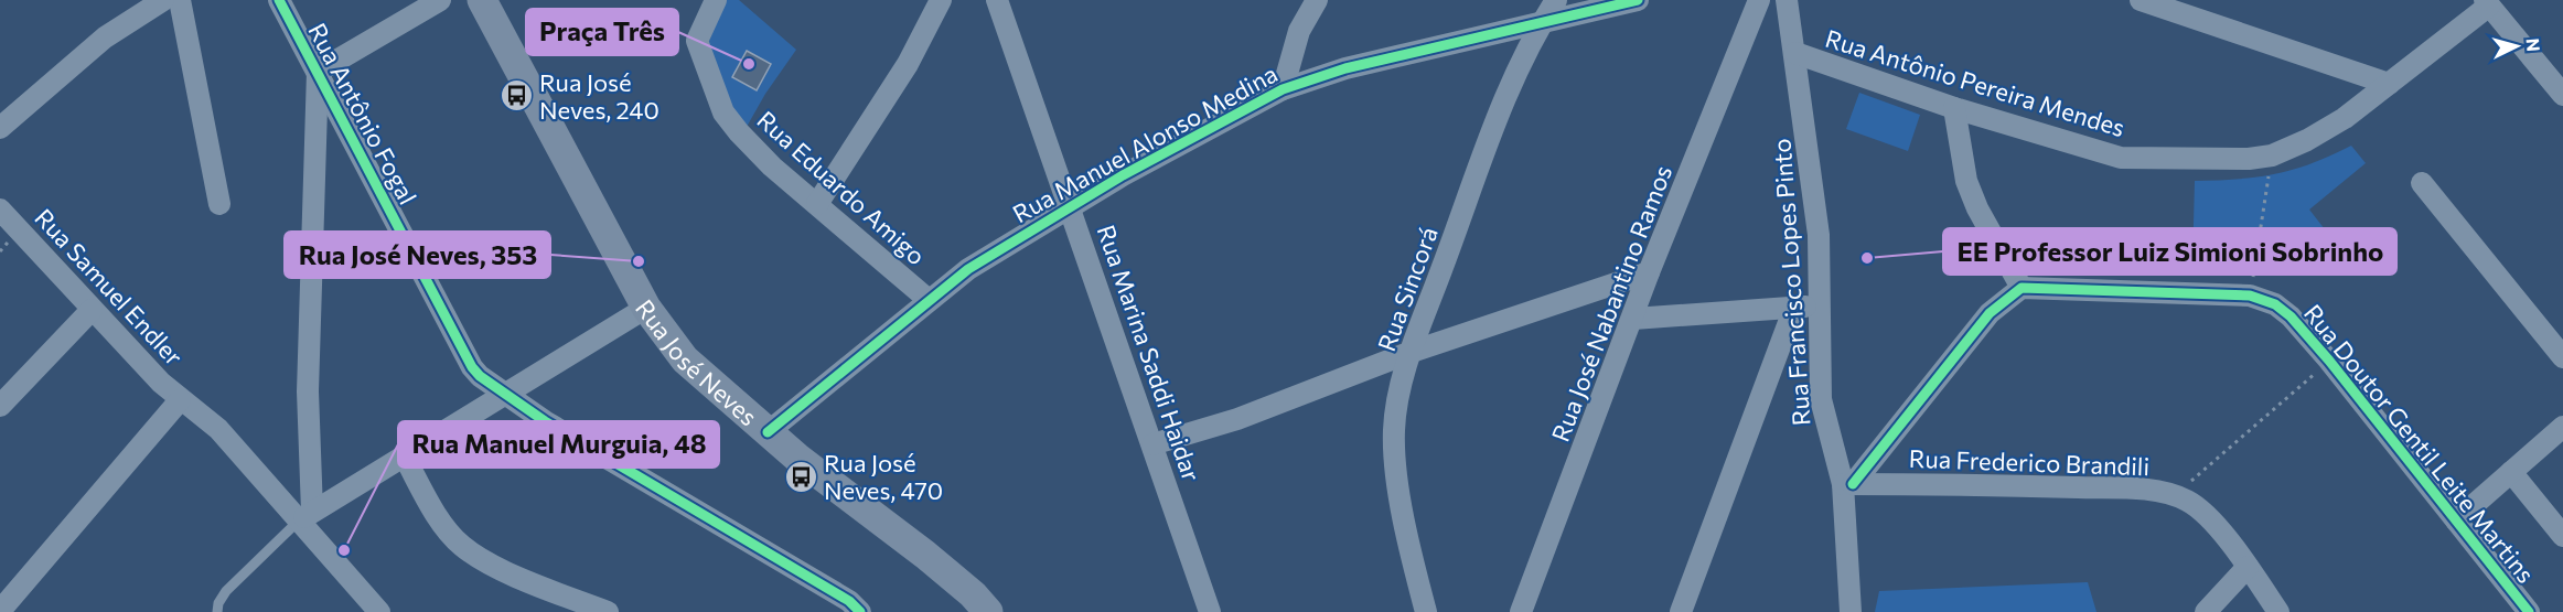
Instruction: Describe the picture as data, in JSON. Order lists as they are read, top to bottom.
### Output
{
  "streets": {
    "street": [
      "Rua Antônio Pereira Mendes",
      "Rua Antônio Fogal",
      "Rua Manuel Alonso Medina",
      "Rua Eduardo Amigo",
      "Rua Francisco Lopes Pinto",
      "Rua Samuel Endler",
      "Rua Sincorá",
      "Rua José Nabantino Ramos",
      "Rua Marina Saddi Haidar",
      "Rua José Neves",
      "Rua Doutor Gentil Leite Martins",
      "Rua Frederico Brandili"
    ]
  },
  "crossings": [
    ["Rua Antônio Pereira Mendes", "Rua Francisco Lopes Pinto"],
    ["Rua Manuel Alonso Medina", "Rua Eduardo Amigo"],
    ["Rua Manuel Alonso Medina", "Rua Sincorá"],
    ["Rua Manuel Alonso Medina", "Rua Marina Saddi Haidar"],
    ["Rua Manuel Alonso Medina", "Rua José Neves"],
    ["Rua Francisco Lopes Pinto", "Rua Frederico Brandili"]
  ],
  "places": {
    "other": [
      "Praça Três",
      "EE Professor Luiz Simioni Sobrinho",
      "Rua José Neves, 353",
      "Rua Manuel Murguia, 48"
    ],
    "bus stop": ["Rua José Neves, 240", "Rua José Neves, 470"]
  },
  "north": "right"
}
